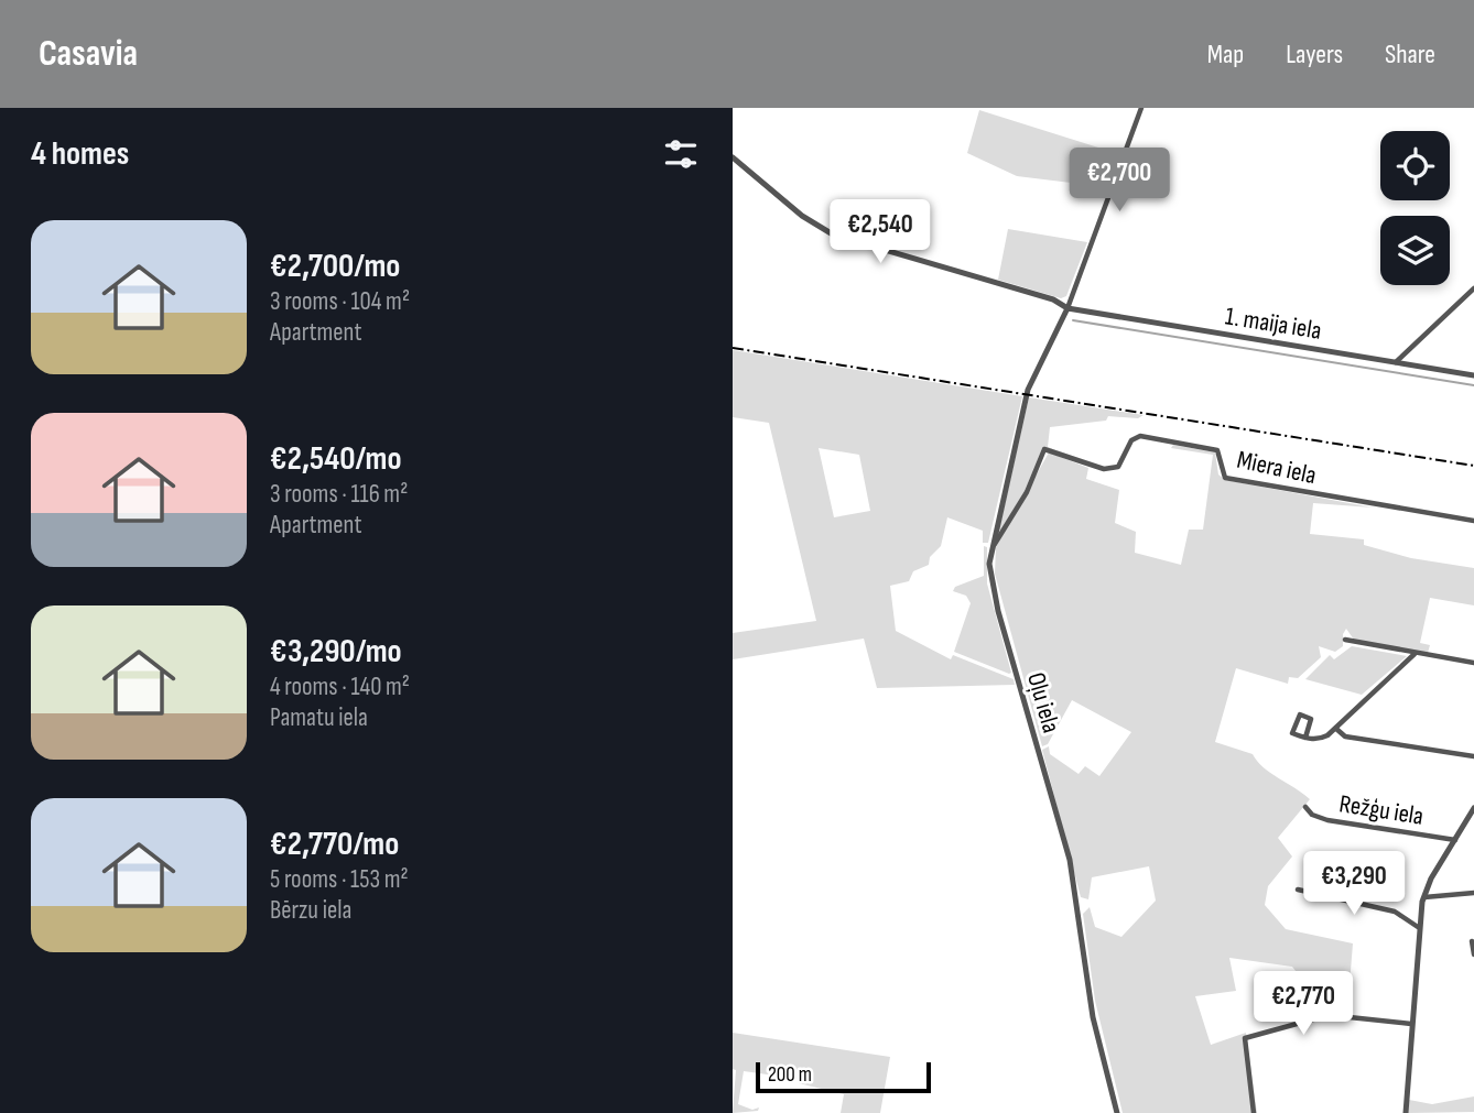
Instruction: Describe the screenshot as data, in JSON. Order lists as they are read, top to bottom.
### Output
{
  "streets": {
    "street": [
      "1. maija iela",
      "Miera iela",
      "Oļu iela",
      "Režģu iela"
    ]
  },
  "crossings": [
    ["1. maija iela", "Oļu iela"],
    ["Miera iela", "Oļu iela"]
  ],
  "scale_bar": "200 m",
  "page": {
    "header": "Casavia",
    "nav": ["Map", "Layers", "Share"],
    "heading": "4 homes",
    "price": [
      "€2,700",
      "€2,540",
      "€3,290",
      "€2,770"
    ],
    "list": [
      {
        "name": "€2,700/mo",
        "note": "3 rooms · 104 m² · Apartment"
      },
      {
        "name": "€2,540/mo",
        "note": "3 rooms · 116 m² · Apartment"
      },
      {
        "name": "€3,290/mo",
        "note": "4 rooms · 140 m² · Pamatu iela"
      },
      {
        "name": "€2,770/mo",
        "note": "5 rooms · 153 m² · Bērzu iela"
      }
    ],
    "scale": "200 m"
  }
}
